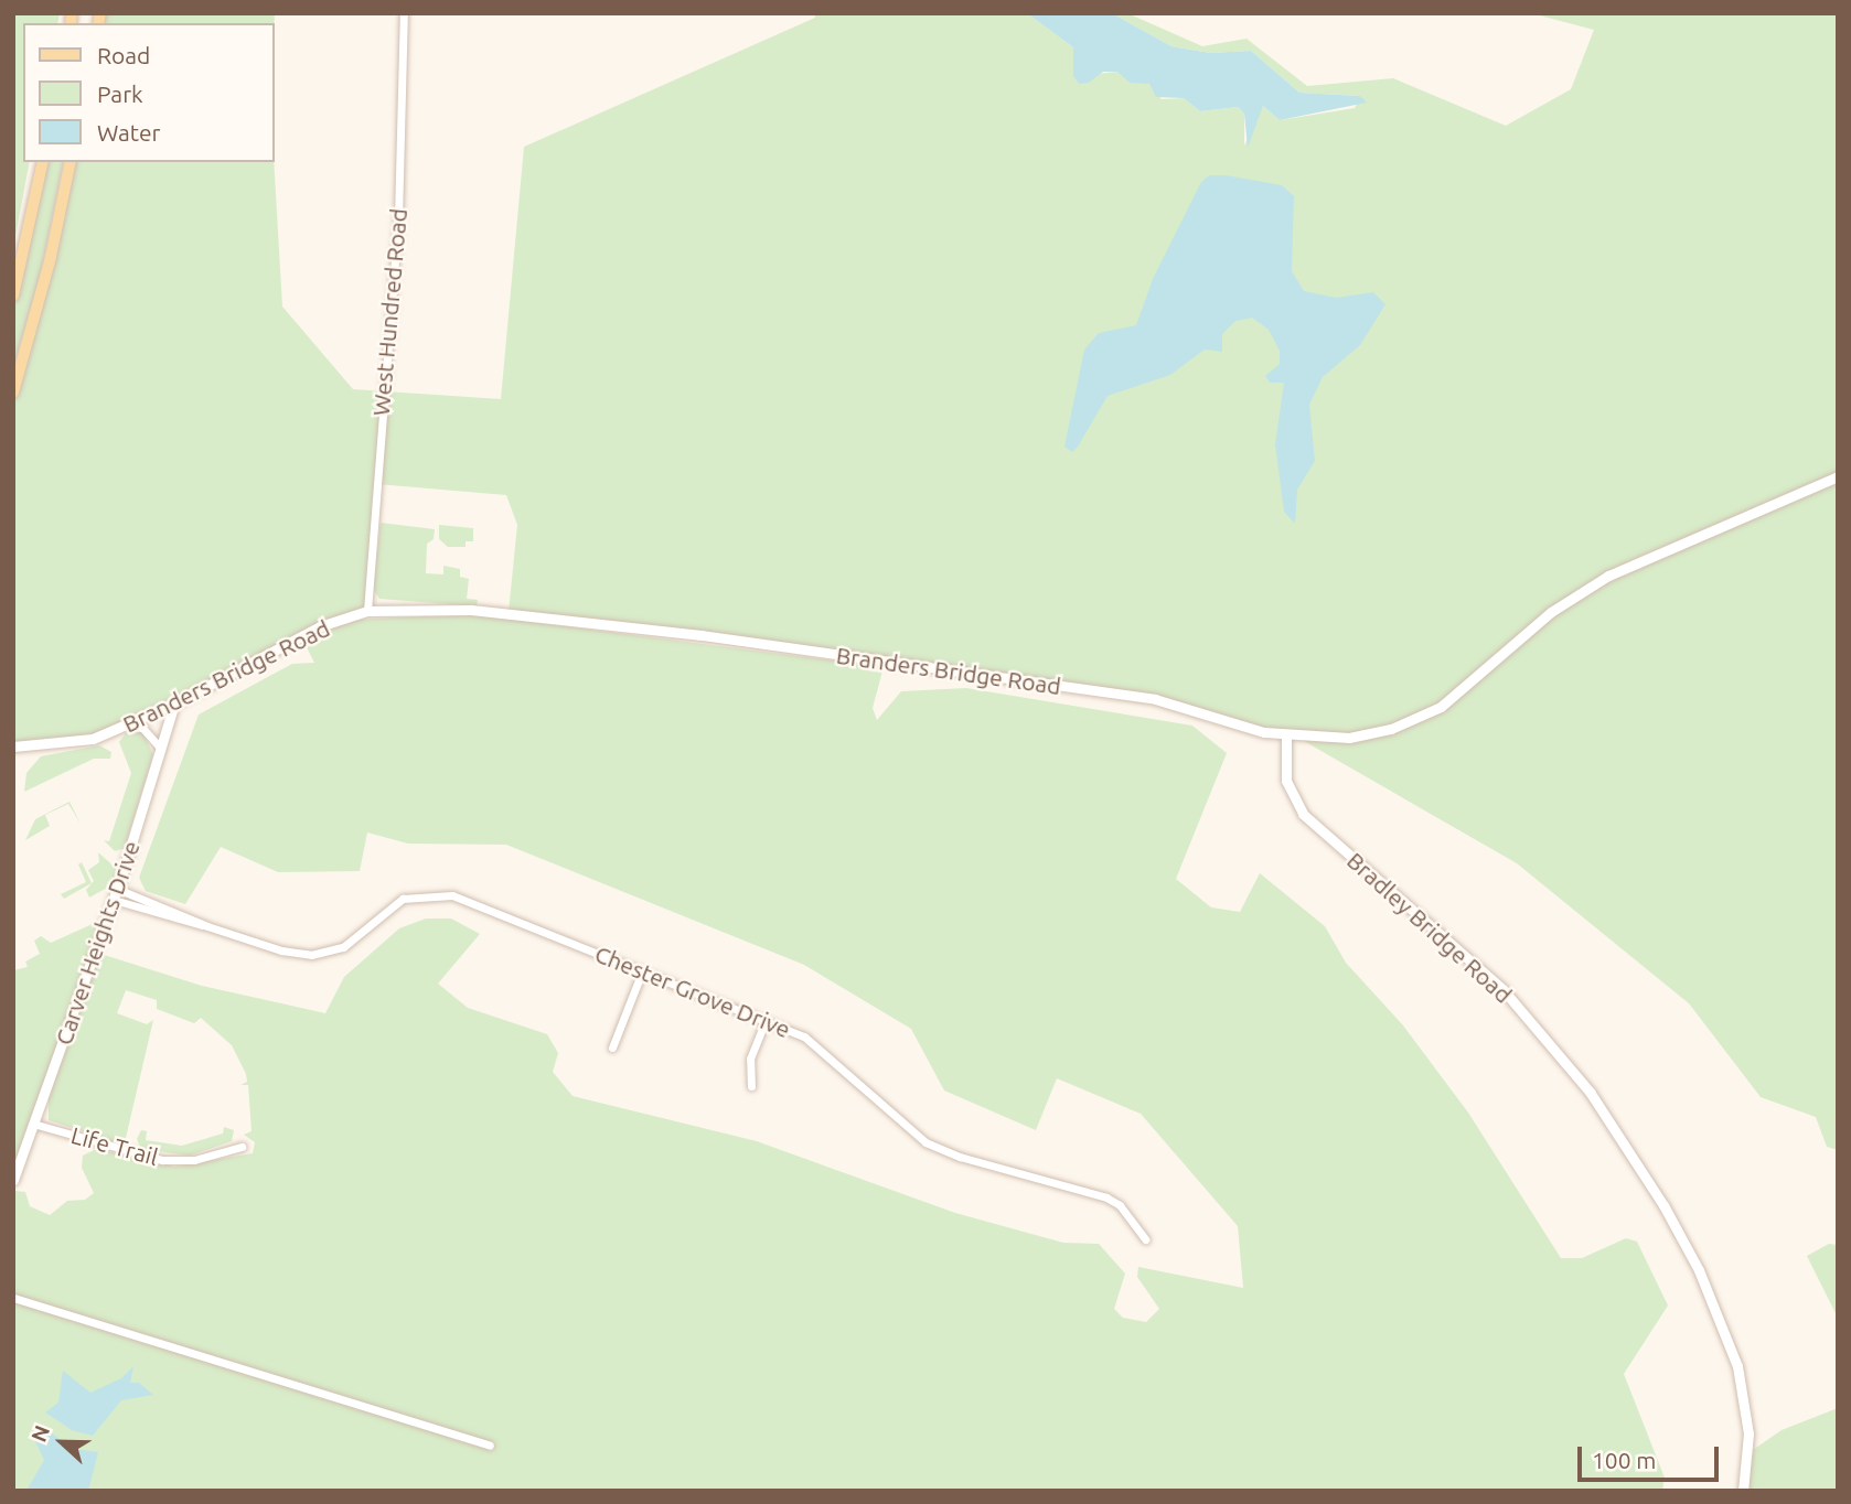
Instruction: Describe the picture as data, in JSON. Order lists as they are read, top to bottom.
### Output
{
  "streets": {
    "street": [
      "West Hundred Road",
      "Branders Bridge Road",
      "Bradley Bridge Road",
      "Carver Heights Drive",
      "Chester Grove Drive",
      "Life Trail"
    ]
  },
  "crossings": [
    ["West Hundred Road", "Branders Bridge Road"],
    ["Branders Bridge Road", "Bradley Bridge Road"],
    ["Branders Bridge Road", "Carver Heights Drive"],
    ["Carver Heights Drive", "Chester Grove Drive"],
    ["Carver Heights Drive", "Life Trail"]
  ],
  "legend": ["Road", "Park", "Water"],
  "scale_bar": "100 m",
  "north": "left"
}
